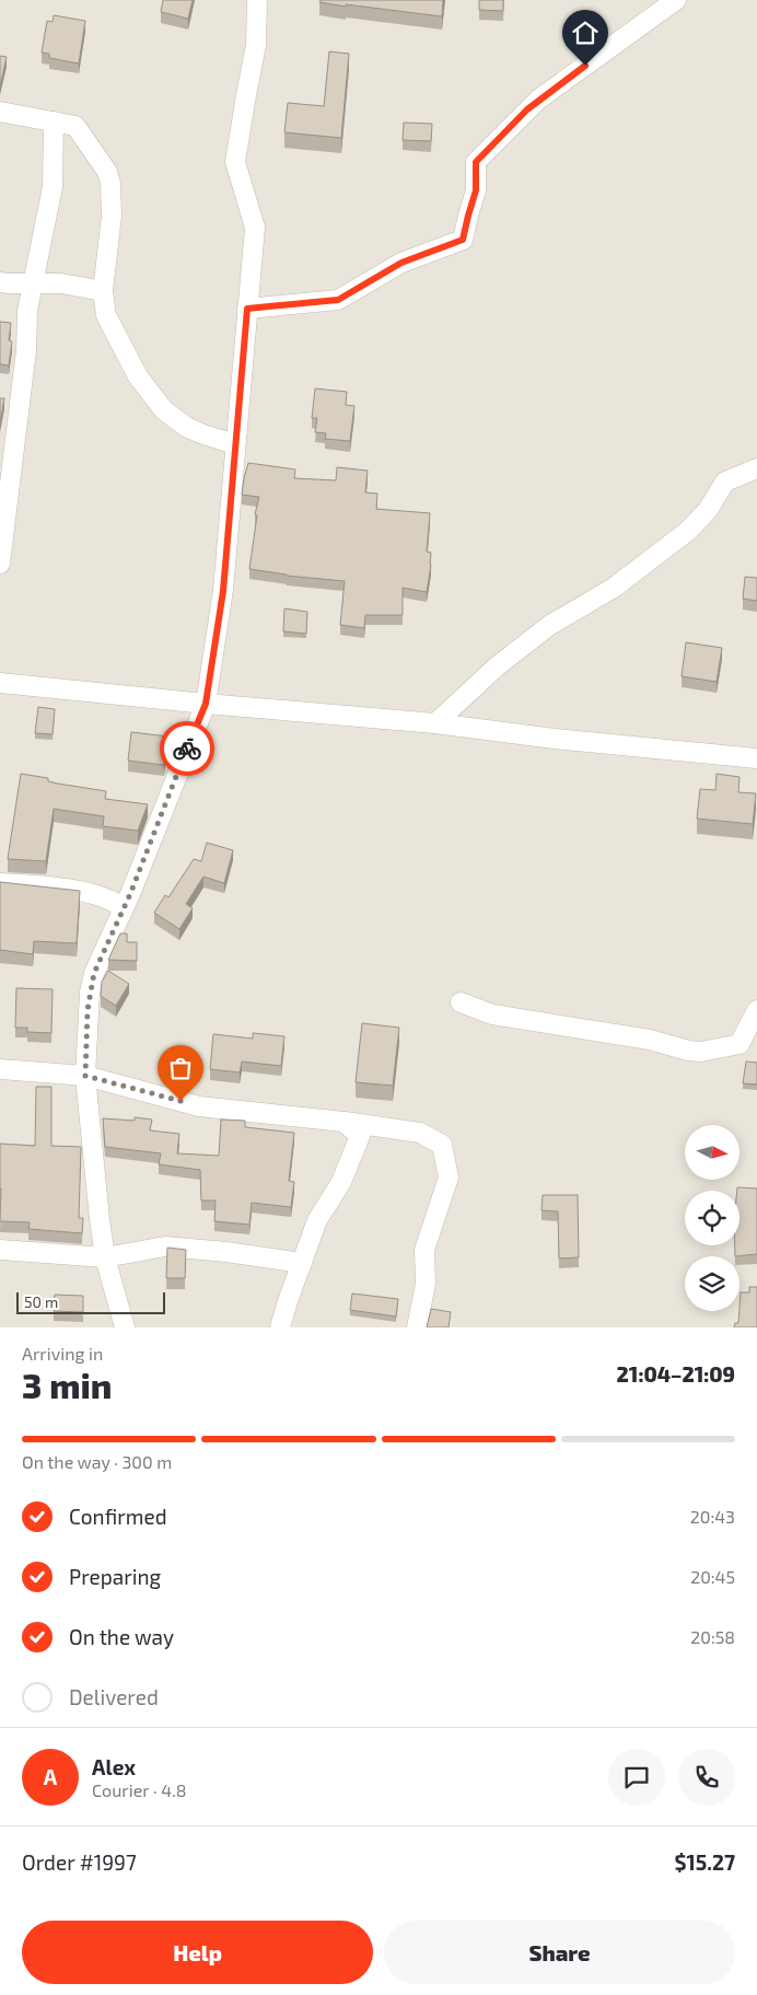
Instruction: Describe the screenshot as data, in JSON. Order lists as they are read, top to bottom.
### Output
{
  "scale_bar": "50 m",
  "north": "right",
  "page": {
    "scale": "50 m",
    "heading": ["3 min", "Arriving in", "21:04–21:09"],
    "panel": [
      "Alex",
      "Courier · 4.8",
      "Order #1997",
      "$15.27"
    ],
    "bar": "On the way · 300 m",
    "list": [
      ["Confirmed", "20:43"],
      ["Preparing", "20:45"],
      ["On the way", "20:58"],
      "Delivered"
    ],
    "round": "A",
    "buttons": ["Help", "Share"]
  }
}
